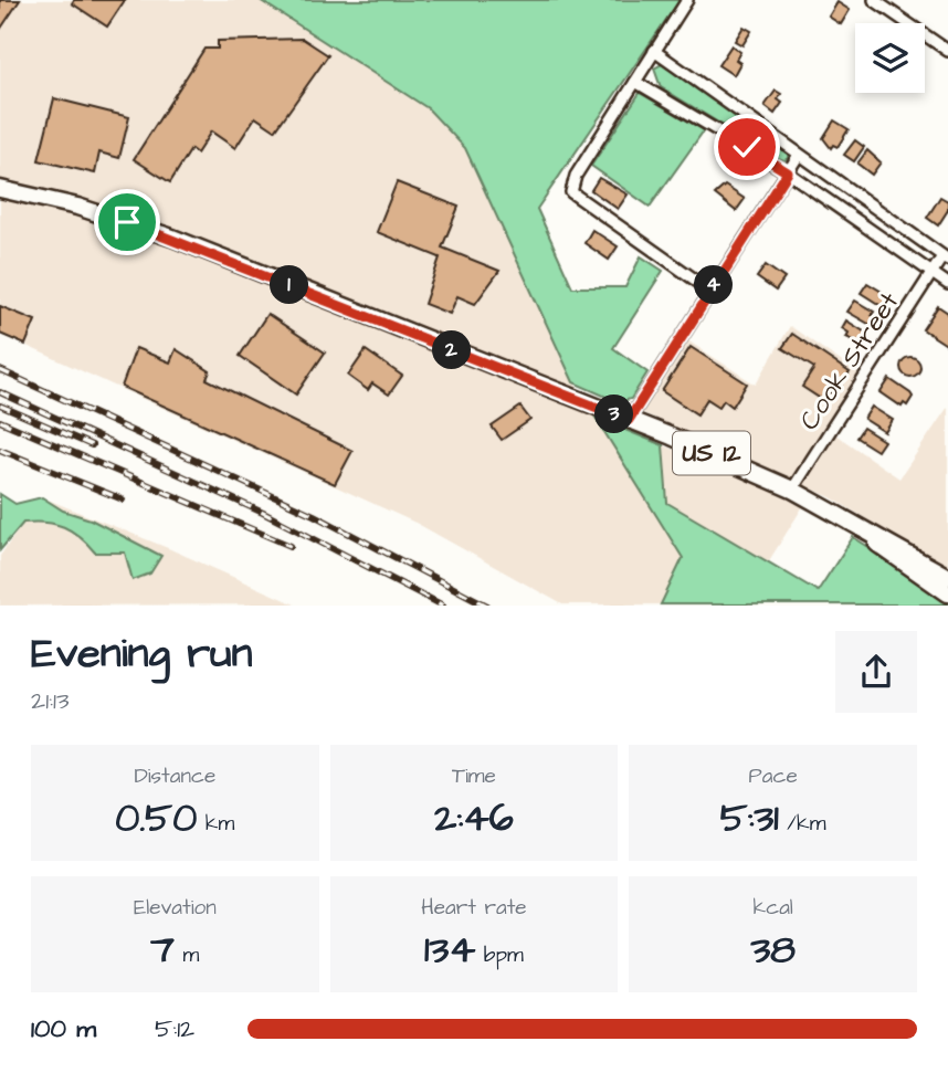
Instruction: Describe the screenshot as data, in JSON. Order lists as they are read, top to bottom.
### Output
{
  "streets": {
    "main road": ["US 12"],
    "street": ["Cook Street"]
  },
  "crossings": [
    ["Cook Street", "US 12"]
  ],
  "page": {
    "pins": [
      "1",
      "4",
      "2",
      "3"
    ],
    "heading": ["Evening run", "21:13"],
    "stats": [
      ["Distance", "0.50 km"],
      ["Time", "2:46"],
      ["Pace", "5:31 /km"],
      ["Elevation", "7 m"],
      ["Heart rate", "134 bpm"],
      ["kcal", "38"]
    ],
    "list": [
      {
        "name": "100 m",
        "note": "5:12"
      }
    ]
  }
}
